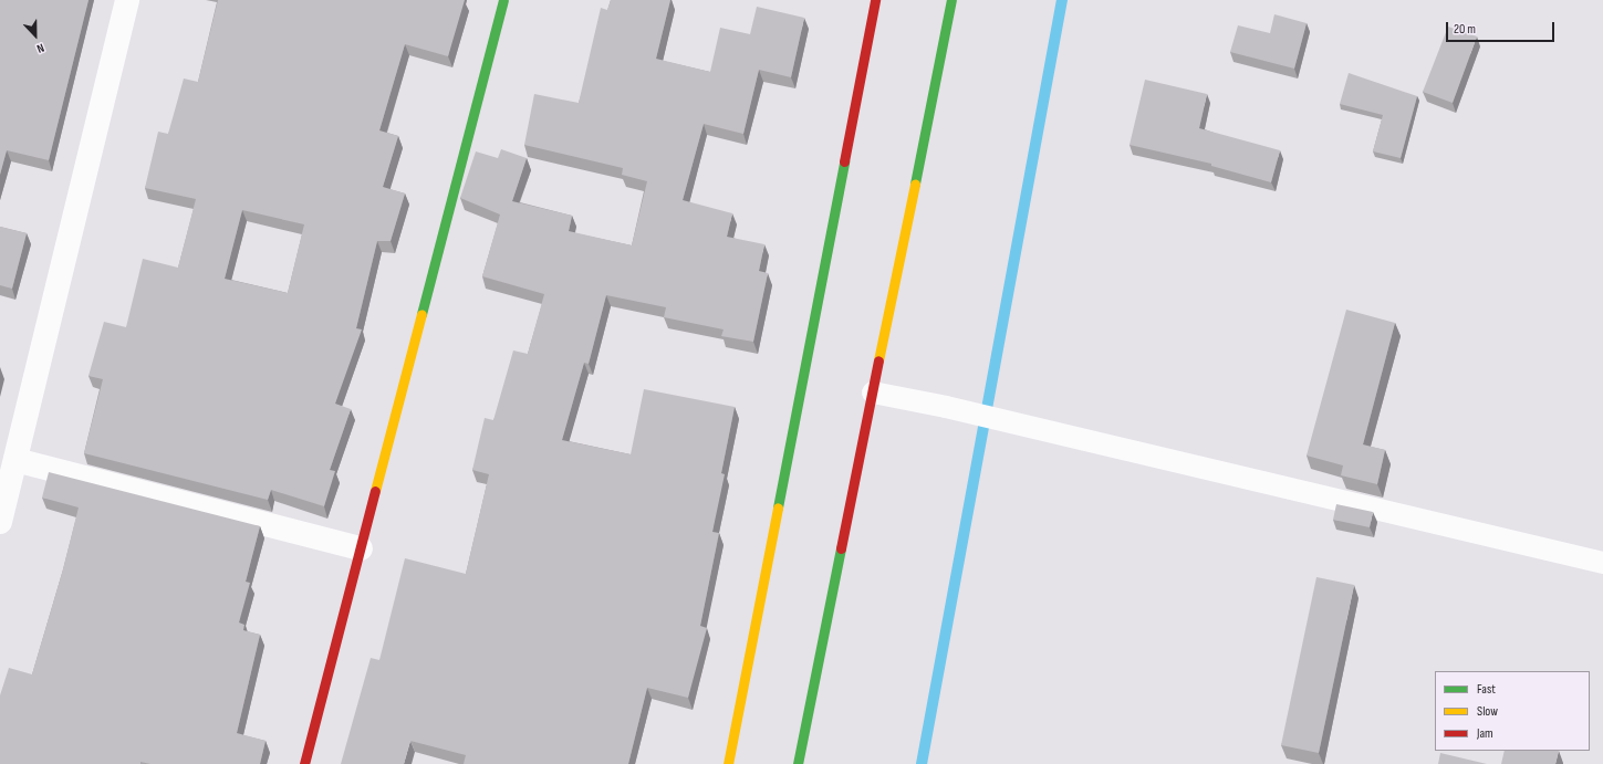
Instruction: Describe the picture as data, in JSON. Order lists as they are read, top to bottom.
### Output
{
  "legend": ["Fast", "Slow", "Jam"],
  "scale_bar": "20 m",
  "north": "bottom"
}
